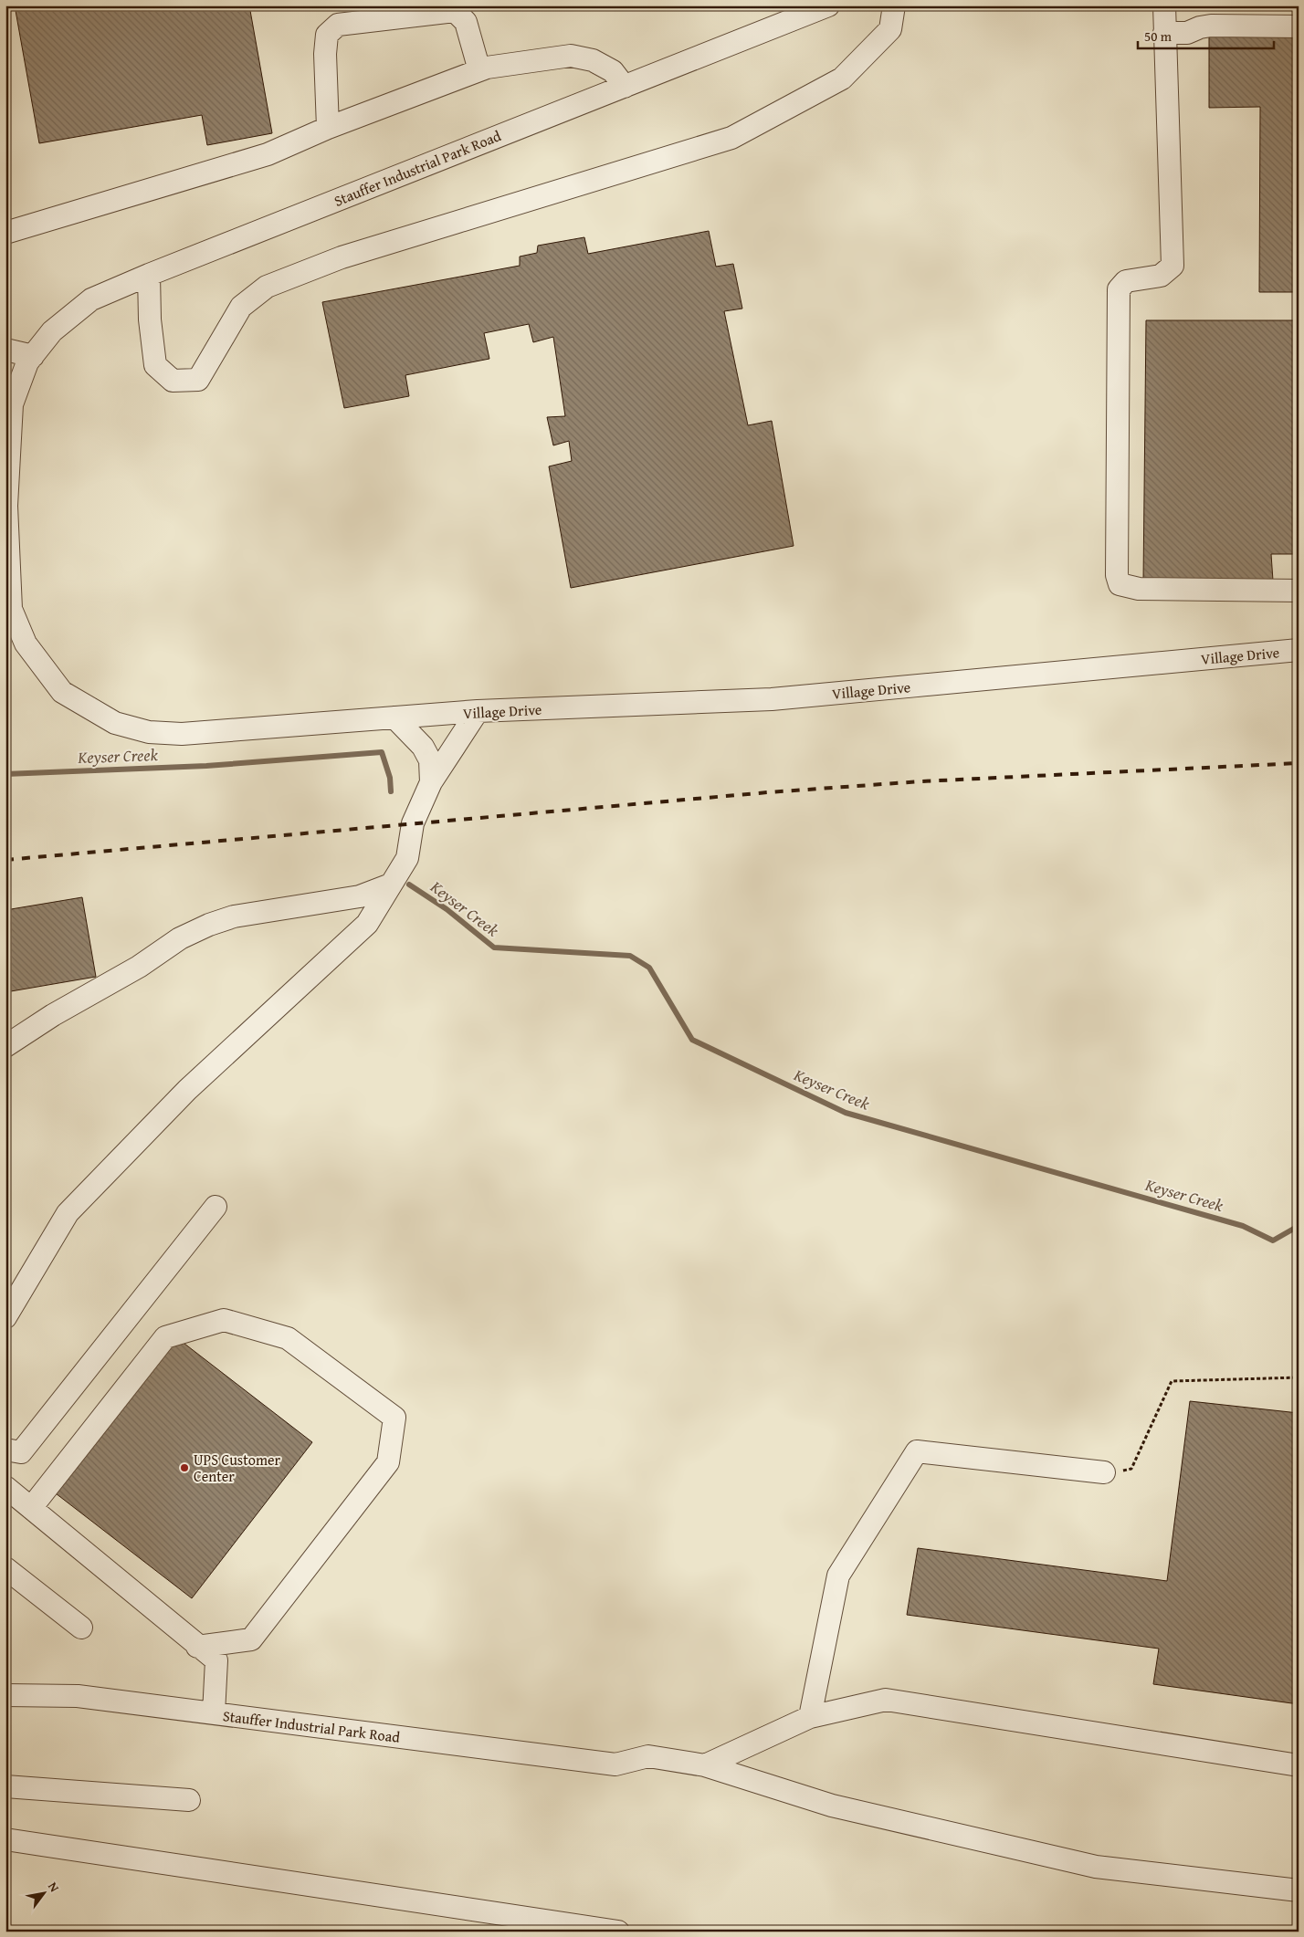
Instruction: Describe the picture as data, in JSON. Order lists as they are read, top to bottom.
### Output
{
  "streets": {
    "street": ["Stauffer Industrial Park Road", "Village Drive"]
  },
  "crossings": [
    ["Stauffer Industrial Park Road", "Village Drive"]
  ],
  "water": ["Keyser Creek"],
  "places": ["UPS Customer Center"],
  "scale_bar": "50 m",
  "north": "top right"
}
